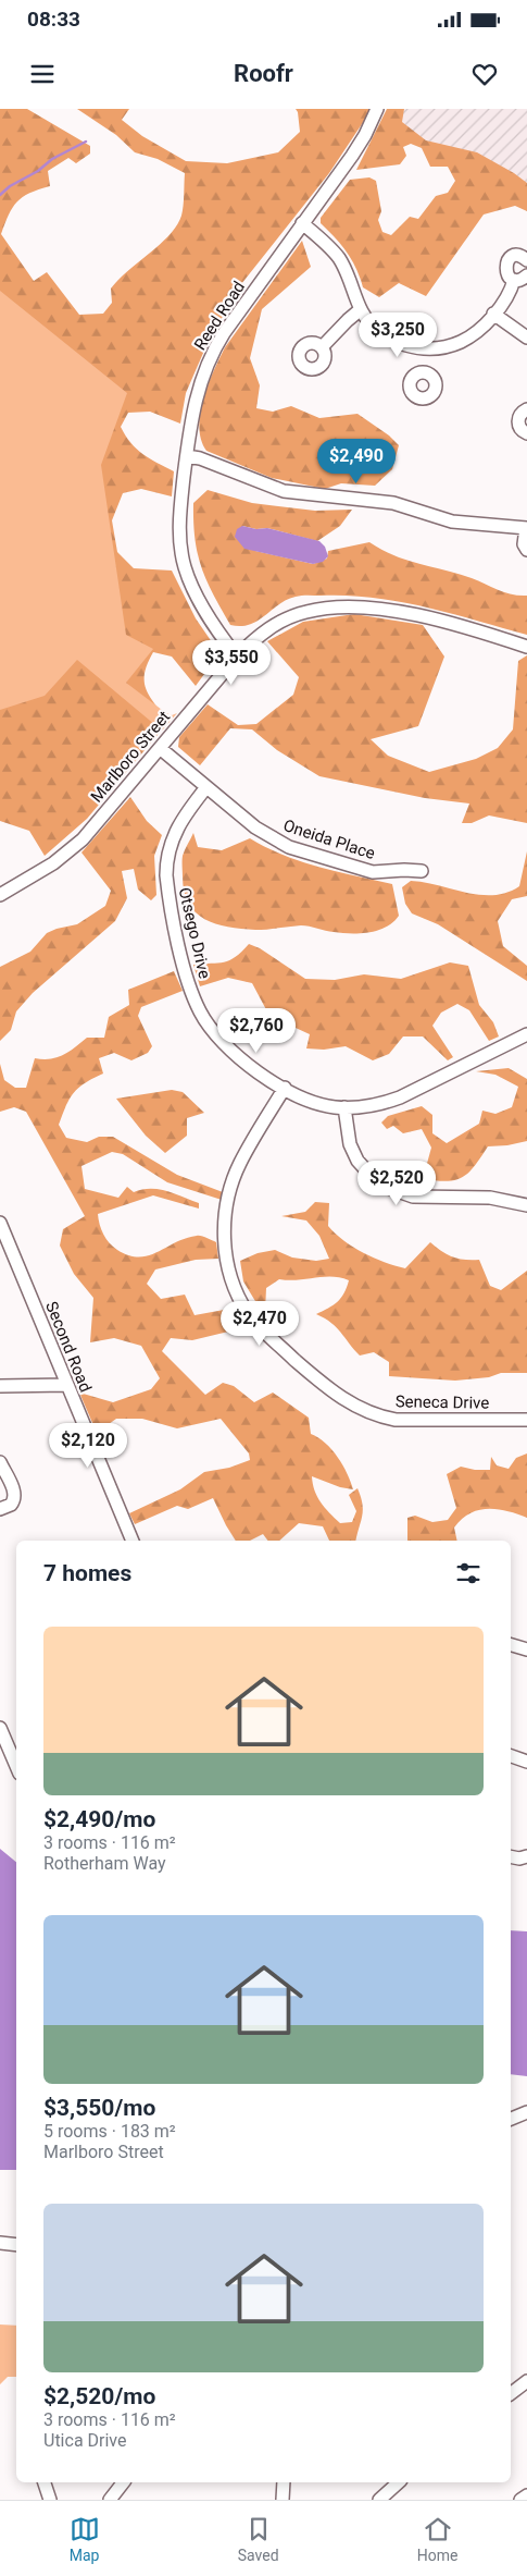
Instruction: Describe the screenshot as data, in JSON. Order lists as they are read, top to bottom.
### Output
{
  "streets": {
    "street": [
      "Reed Road",
      "Marlboro Street",
      "Oneida Place",
      "Otsego Drive",
      "Second Road",
      "Seneca Drive"
    ]
  },
  "crossings": [
    ["Reed Road", "Marlboro Street"],
    ["Marlboro Street", "Oneida Place"],
    ["Oneida Place", "Otsego Drive"],
    ["Otsego Drive", "Seneca Drive"]
  ],
  "page": {
    "status": "08:33",
    "header": "Roofr",
    "price": [
      "$3,250",
      "$2,490",
      "$3,550",
      "$2,760",
      "$2,520",
      "$2,470",
      "$2,120"
    ],
    "heading": "7 homes",
    "list": [
      {
        "name": "$2,490/mo",
        "note": "3 rooms · 116 m² · Rotherham Way"
      },
      {
        "name": "$3,550/mo",
        "note": "5 rooms · 183 m² · Marlboro Street"
      },
      {
        "name": "$2,520/mo",
        "note": "3 rooms · 116 m² · Utica Drive"
      }
    ],
    "tabs": ["Map", "Saved", "Home"]
  }
}
